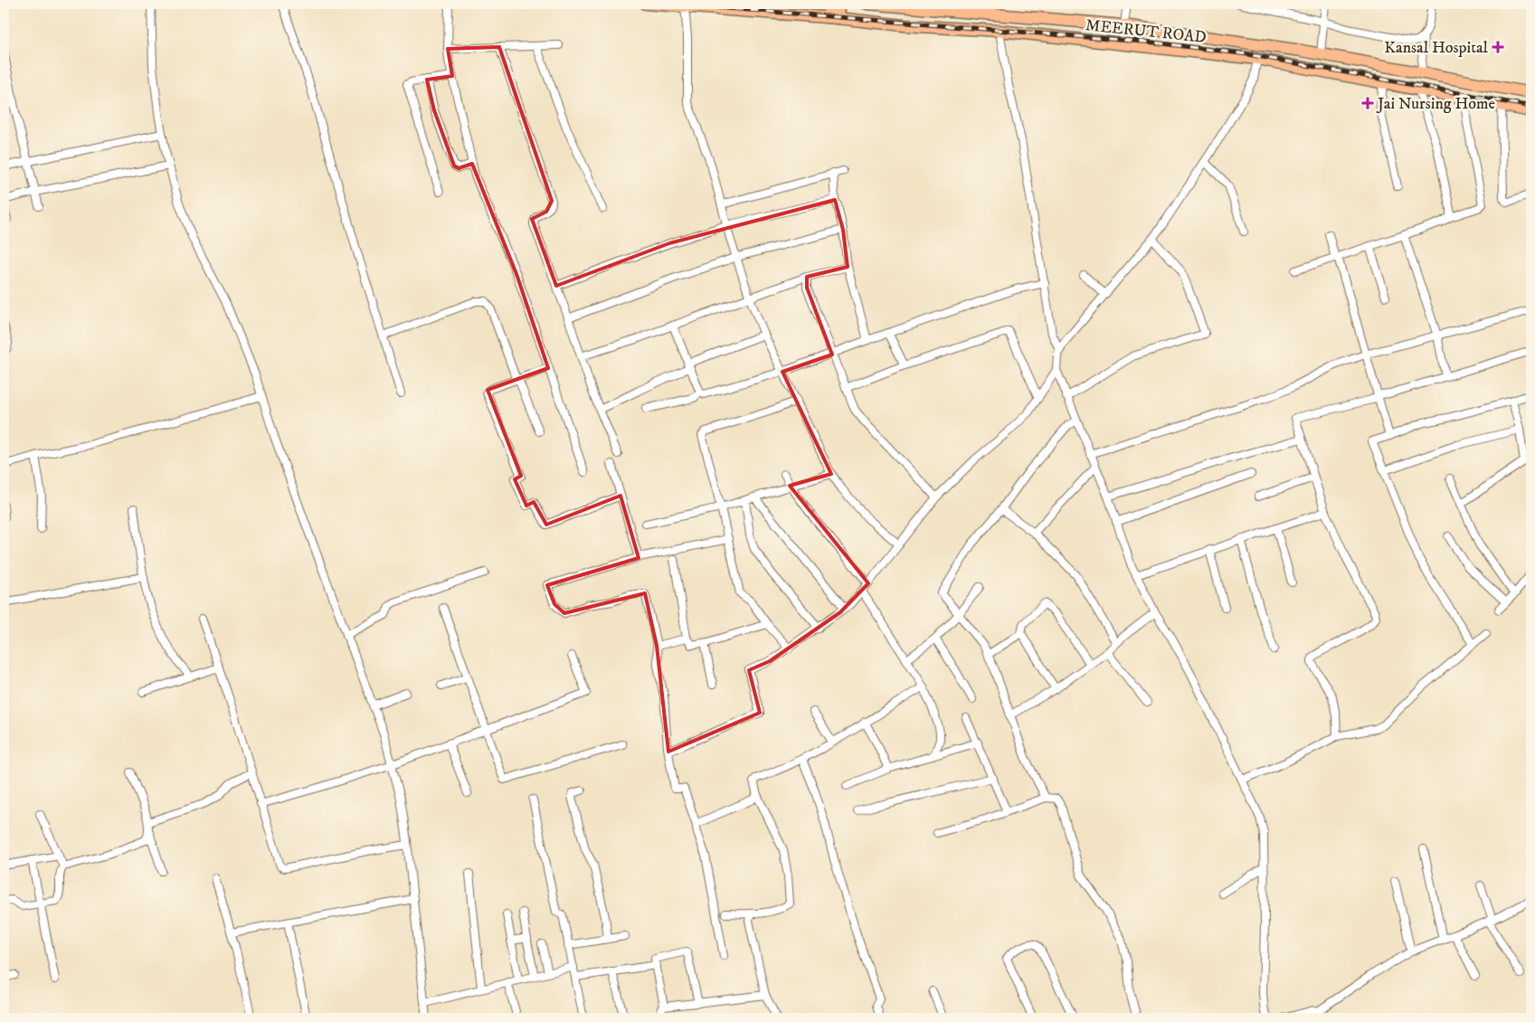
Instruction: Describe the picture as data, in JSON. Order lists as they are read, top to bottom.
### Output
{
  "streets": {
    "main road": ["MEERUT ROAD"]
  },
  "places": {
    "health": ["Kansal Hospital", "Jai Nursing Home"]
  }
}
